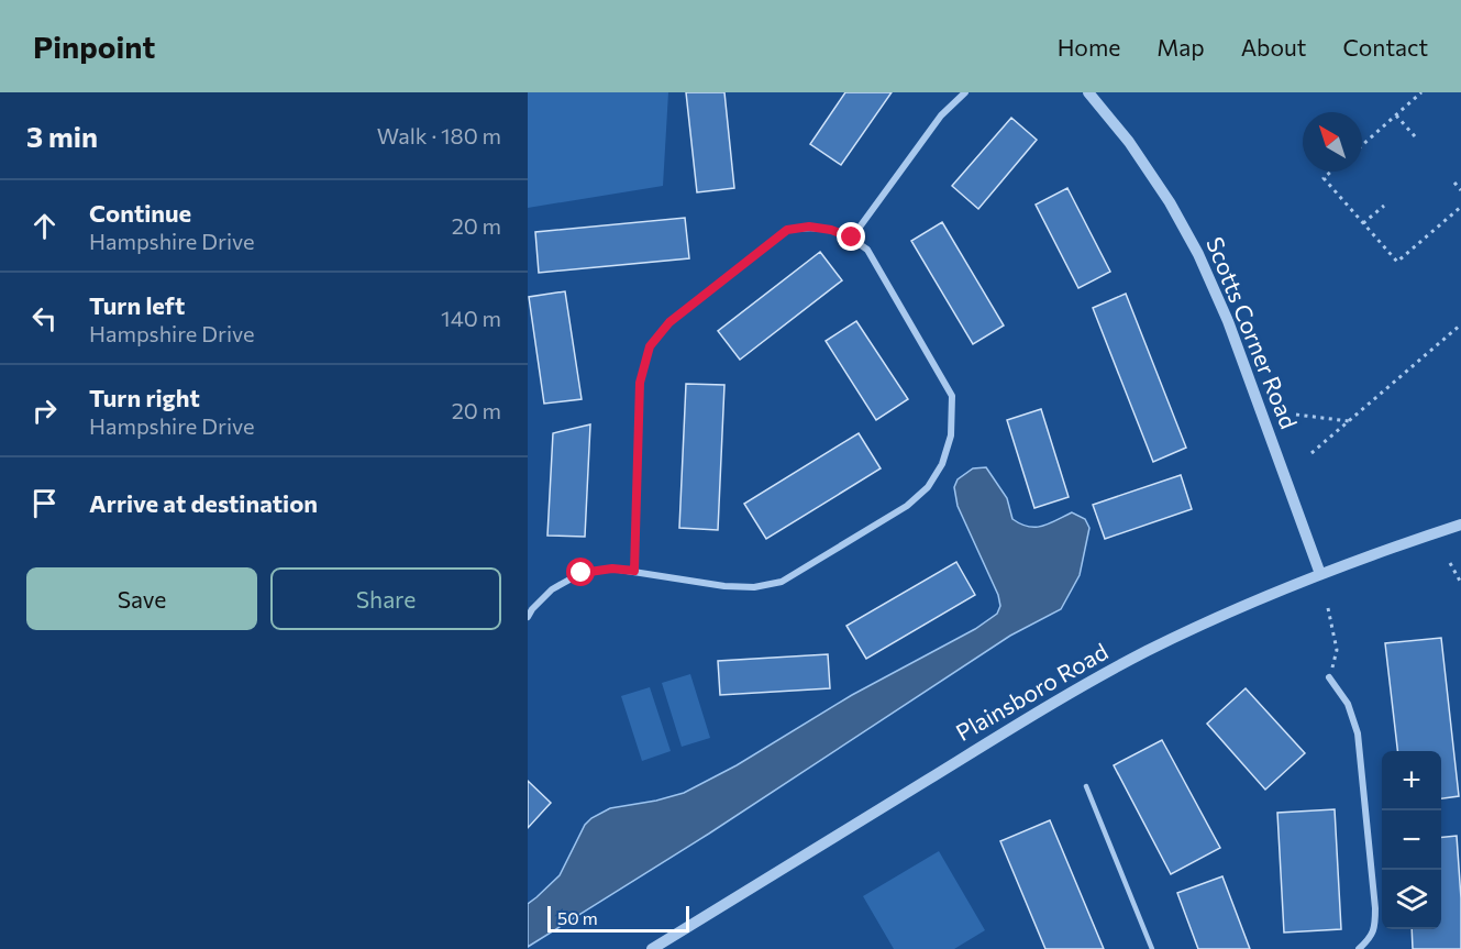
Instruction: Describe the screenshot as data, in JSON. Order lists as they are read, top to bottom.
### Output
{
  "streets": {
    "street": ["Scotts Corner Road", "Plainsboro Road"]
  },
  "crossings": [
    ["Scotts Corner Road", "Plainsboro Road"]
  ],
  "scale_bar": "50 m",
  "north": "top left",
  "page": {
    "header": "Pinpoint",
    "nav": [
      "Home",
      "Map",
      "About",
      "Contact"
    ],
    "heading": ["3 min", "Walk · 180 m"],
    "list": [
      ["Continue", "Hampshire Drive", "20 m"],
      ["Turn left", "Hampshire Drive", "140 m"],
      ["Turn right", "Hampshire Drive", "20 m"],
      "Arrive at destination"
    ],
    "buttons": ["Save", "Share"],
    "map_buttons": ["+", "−"],
    "scale": "50 m"
  }
}
